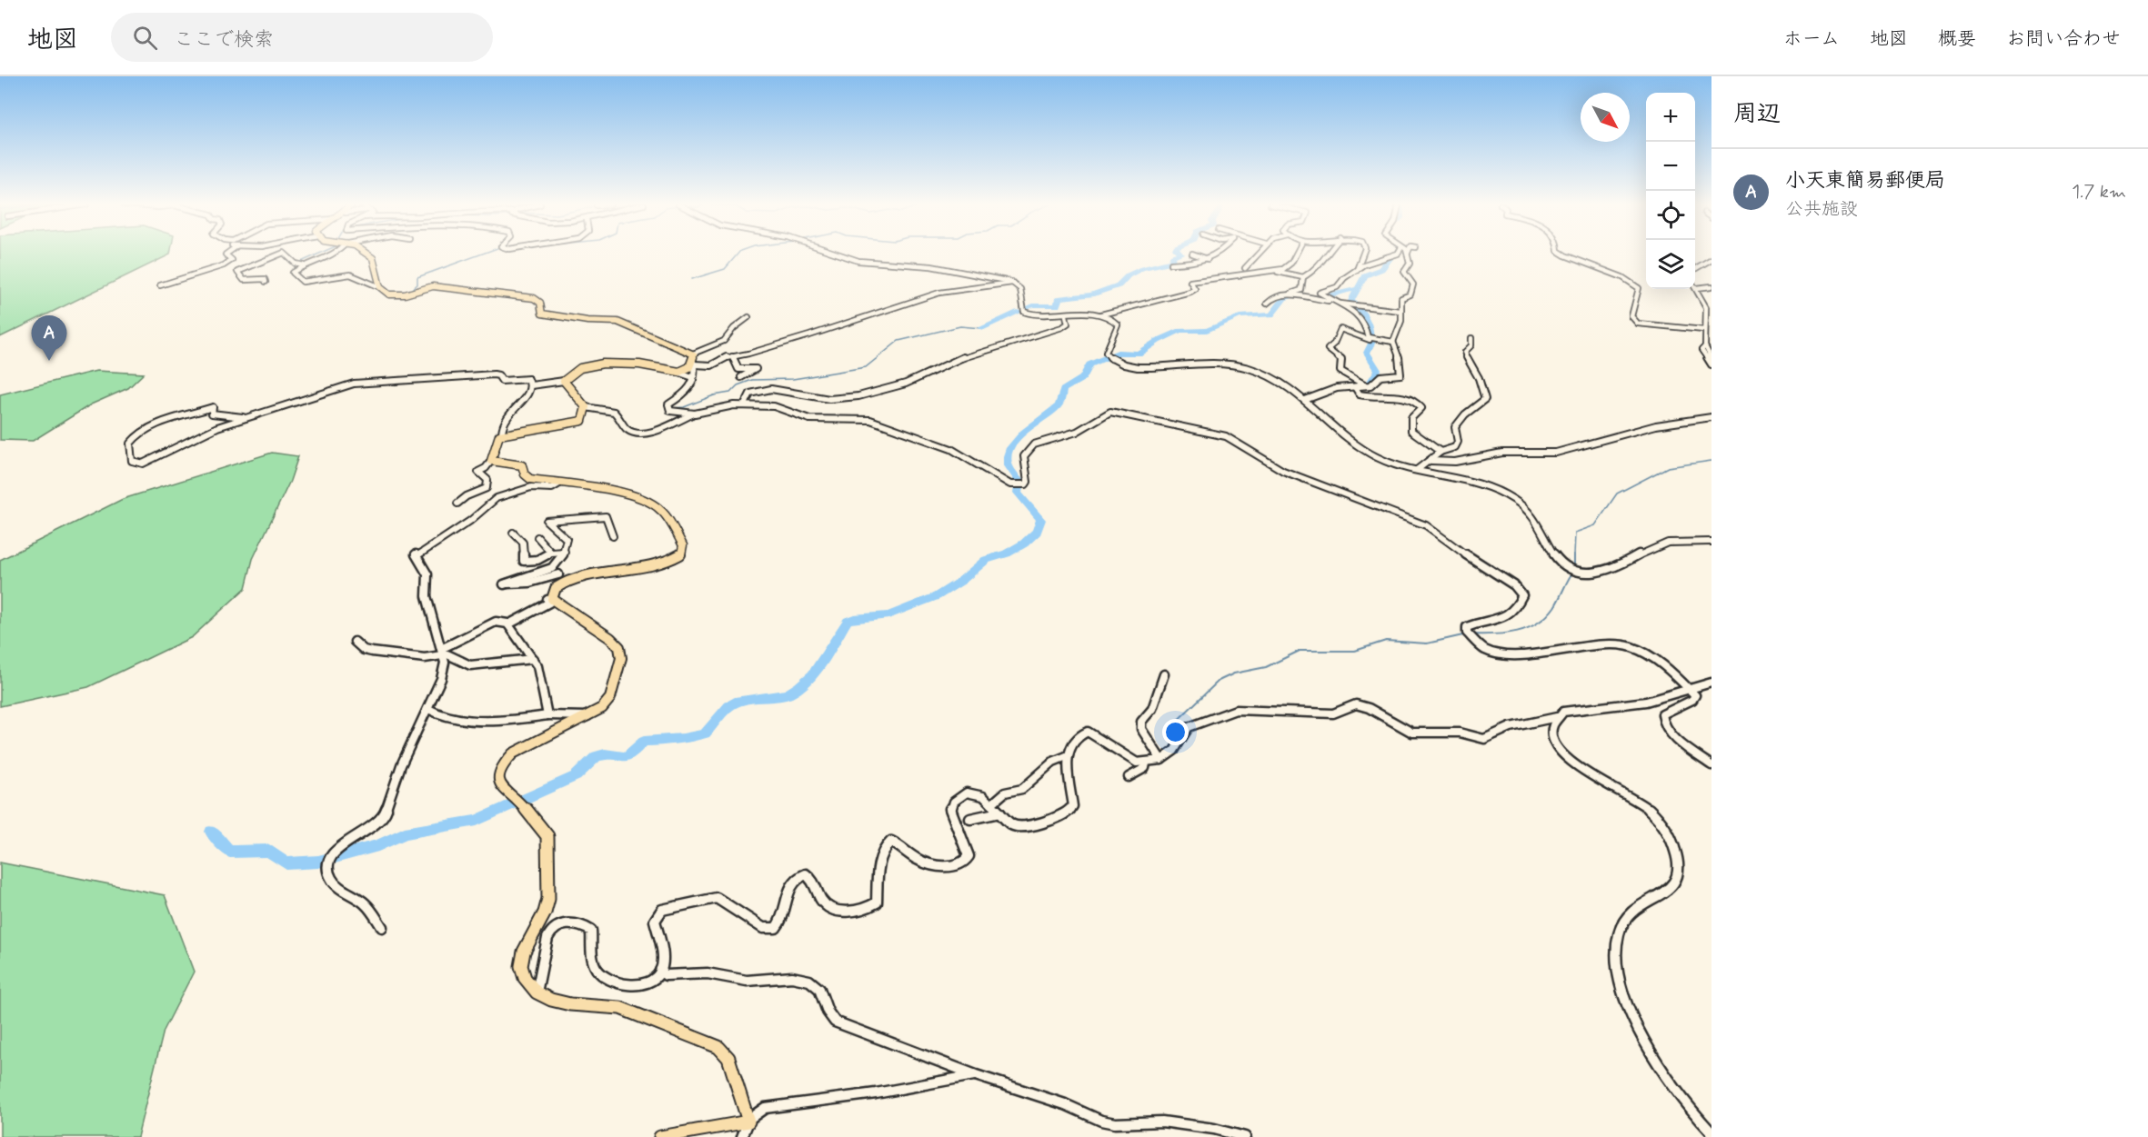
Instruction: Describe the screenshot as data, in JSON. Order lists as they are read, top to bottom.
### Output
{
  "north": "bottom right",
  "page": {
    "header": "地図",
    "search": "ここで検索",
    "nav": [
      "ホーム",
      "地図",
      "概要",
      "お問い合わせ"
    ],
    "heading": "周辺",
    "map_buttons": ["+", "−"],
    "list": [
      {
        "mark": "A",
        "name": "小天東簡易郵便局",
        "note": "公共施設",
        "value": "1.7 km"
      }
    ],
    "pins": "A"
  }
}
